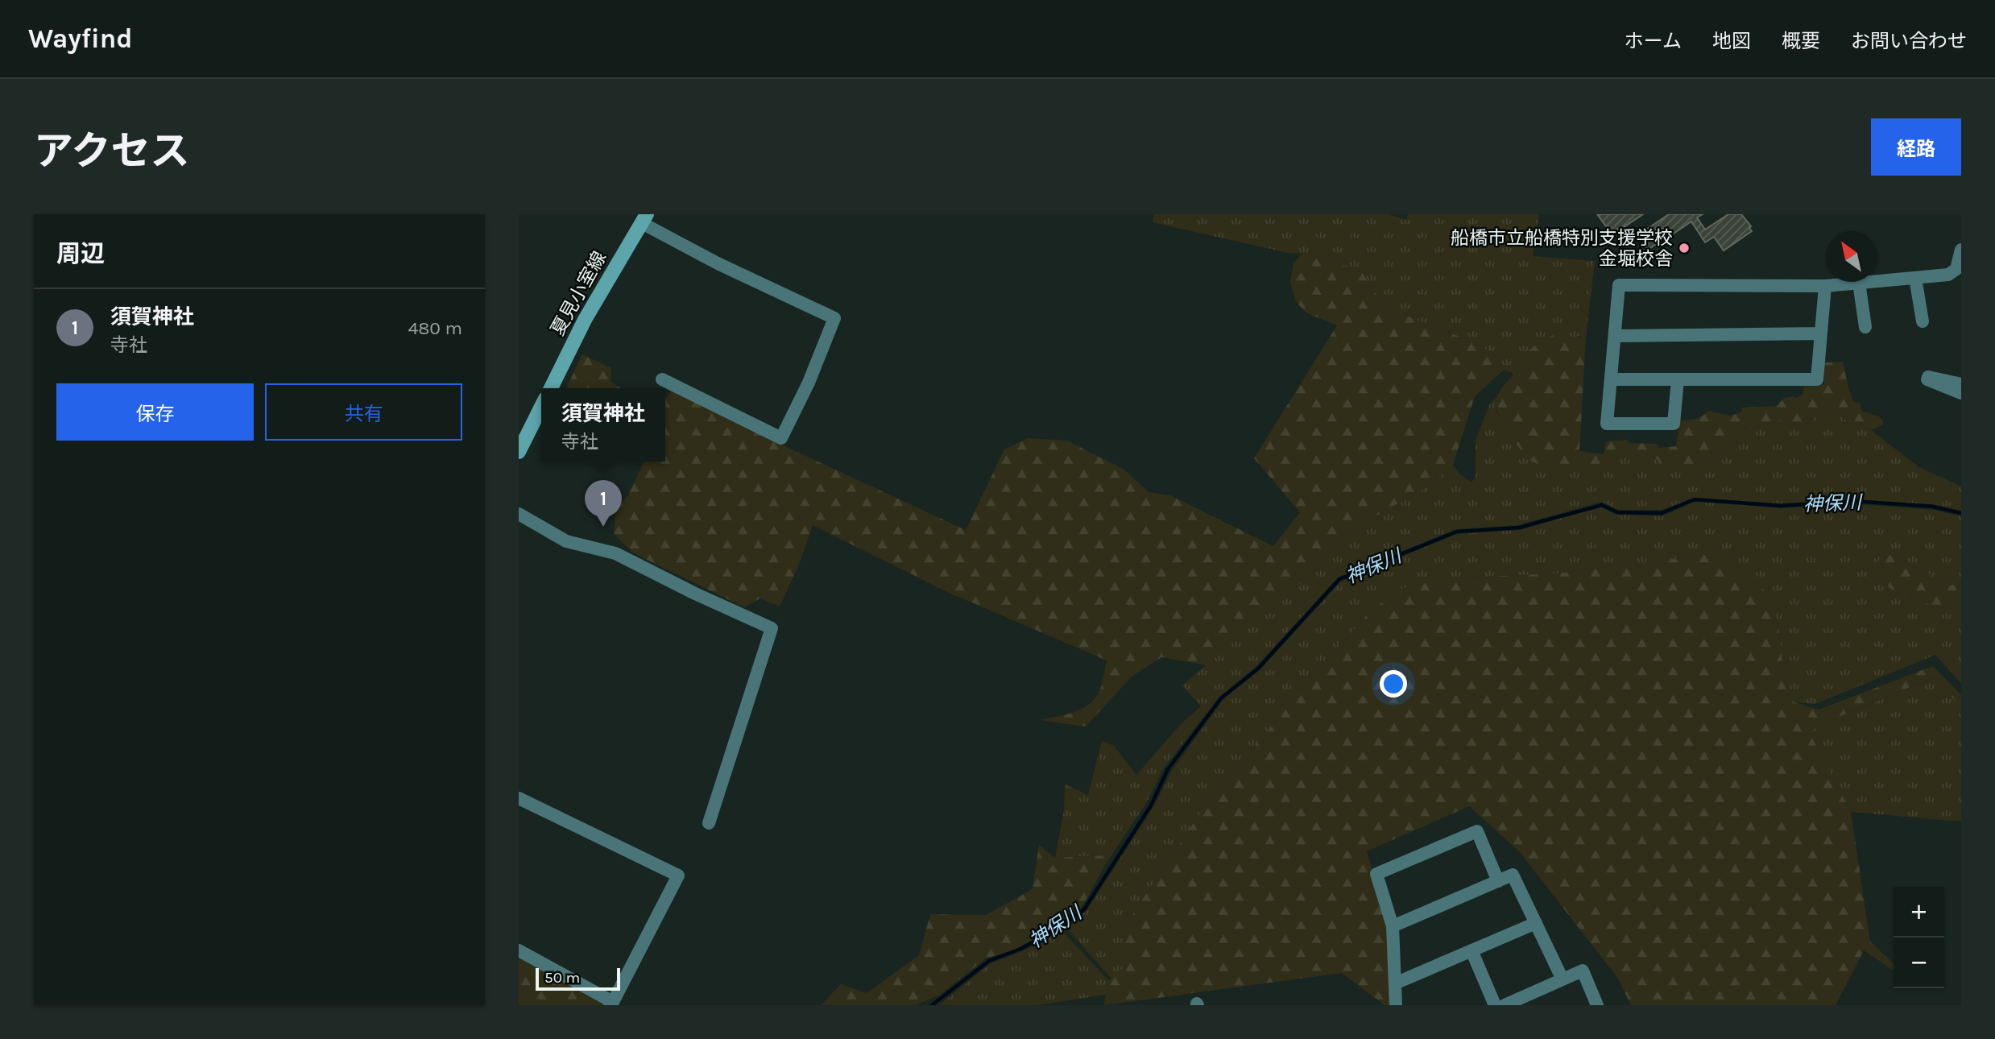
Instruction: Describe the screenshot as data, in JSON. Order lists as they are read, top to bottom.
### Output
{
  "streets": {
    "main road": ["夏見小室線"]
  },
  "water": ["神保川"],
  "places": ["船橋市立船橋特別支援学校 金堀校舎"],
  "scale_bar": "50 m",
  "north": "top left",
  "page": {
    "header": "Wayfind",
    "nav": [
      "ホーム",
      "地図",
      "概要",
      "お問い合わせ"
    ],
    "title": "アクセス",
    "buttons": [
      "経路",
      ["保存", "共有"]
    ],
    "heading": "周辺",
    "list": [
      {
        "mark": "1",
        "name": "須賀神社",
        "note": "寺社",
        "value": "480 m"
      }
    ],
    "popup": ["須賀神社", "寺社"],
    "pins": "1",
    "map_buttons": ["+", "−"],
    "scale": "50 m"
  }
}
